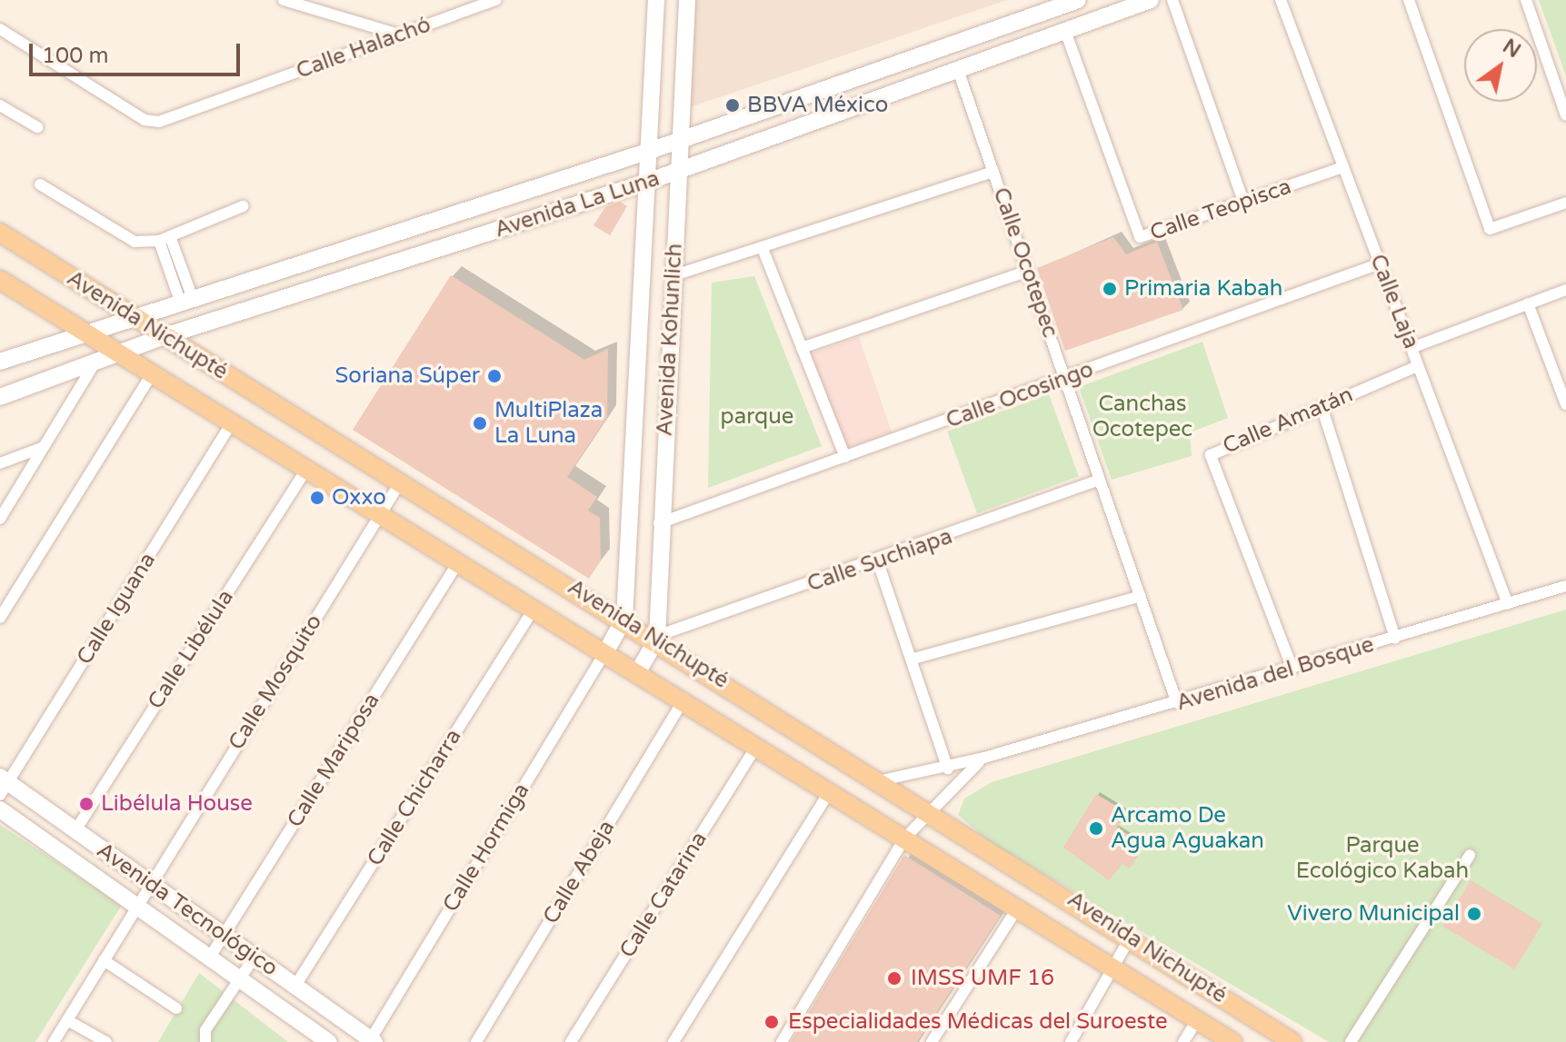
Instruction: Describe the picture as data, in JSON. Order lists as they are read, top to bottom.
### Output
{
  "streets": {
    "main road": [
      "Avenida La Luna",
      "Avenida Nichupté",
      "Avenida Kohunlich",
      "Avenida Tecnológico"
    ],
    "street": [
      "Calle Halachó",
      "Calle Teopisca",
      "Calle Ocotepec",
      "Calle Laja",
      "Calle Ocosingo",
      "Calle Amatán",
      "Calle Suchiapa",
      "Calle Iguana",
      "Calle Libélula",
      "Avenida del Bosque",
      "Calle Mosquito",
      "Calle Mariposa",
      "Calle Chicharra",
      "Calle Hormiga",
      "Calle Abeja",
      "Calle Catarina"
    ]
  },
  "crossings": [
    ["Avenida La Luna", "Calle Teopisca"],
    ["Avenida La Luna", "Calle Ocotepec"],
    ["Avenida La Luna", "Avenida Nichupté"],
    ["Avenida La Luna", "Avenida Kohunlich"],
    ["Calle Teopisca", "Calle Laja"],
    ["Calle Ocotepec", "Calle Ocosingo"],
    ["Calle Ocotepec", "Calle Suchiapa"],
    ["Calle Ocotepec", "Avenida del Bosque"],
    ["Calle Laja", "Calle Ocosingo"],
    ["Calle Laja", "Calle Amatán"],
    ["Calle Laja", "Avenida del Bosque"],
    ["Avenida Nichupté", "Avenida Kohunlich"],
    ["Avenida Nichupté", "Calle Suchiapa"],
    ["Avenida Nichupté", "Calle Iguana"],
    ["Avenida Nichupté", "Calle Libélula"],
    ["Avenida Nichupté", "Avenida del Bosque"],
    ["Avenida Nichupté", "Calle Mosquito"],
    ["Avenida Nichupté", "Calle Mariposa"],
    ["Avenida Nichupté", "Calle Chicharra"],
    ["Avenida Nichupté", "Calle Hormiga"],
    ["Avenida Nichupté", "Calle Abeja"],
    ["Avenida Nichupté", "Calle Catarina"],
    ["Avenida Kohunlich", "Calle Ocosingo"],
    ["Avenida Kohunlich", "Calle Suchiapa"],
    ["Avenida Kohunlich", "Calle Hormiga"],
    ["Calle Amatán", "Avenida del Bosque"],
    ["Calle Iguana", "Avenida Tecnológico"],
    ["Calle Libélula", "Avenida Tecnológico"],
    ["Calle Mosquito", "Avenida Tecnológico"],
    ["Calle Mariposa", "Avenida Tecnológico"],
    ["Calle Chicharra", "Avenida Tecnológico"],
    ["Calle Hormiga", "Avenida Tecnológico"]
  ],
  "parks": ["Canchas Ocotepec", "parque", "Parque Ecológico Kabah"],
  "places": [
    "BBVA México",
    "Primaria Kabah",
    "Soriana Súper",
    "MultiPlaza La Luna",
    "Oxxo",
    "Libélula House",
    "Arcamo De Agua Aguakan",
    "Vivero Municipal",
    "IMSS UMF 16",
    "Especialidades Médicas del Suroeste"
  ],
  "scale_bar": "100 m",
  "north": "top right"
}
